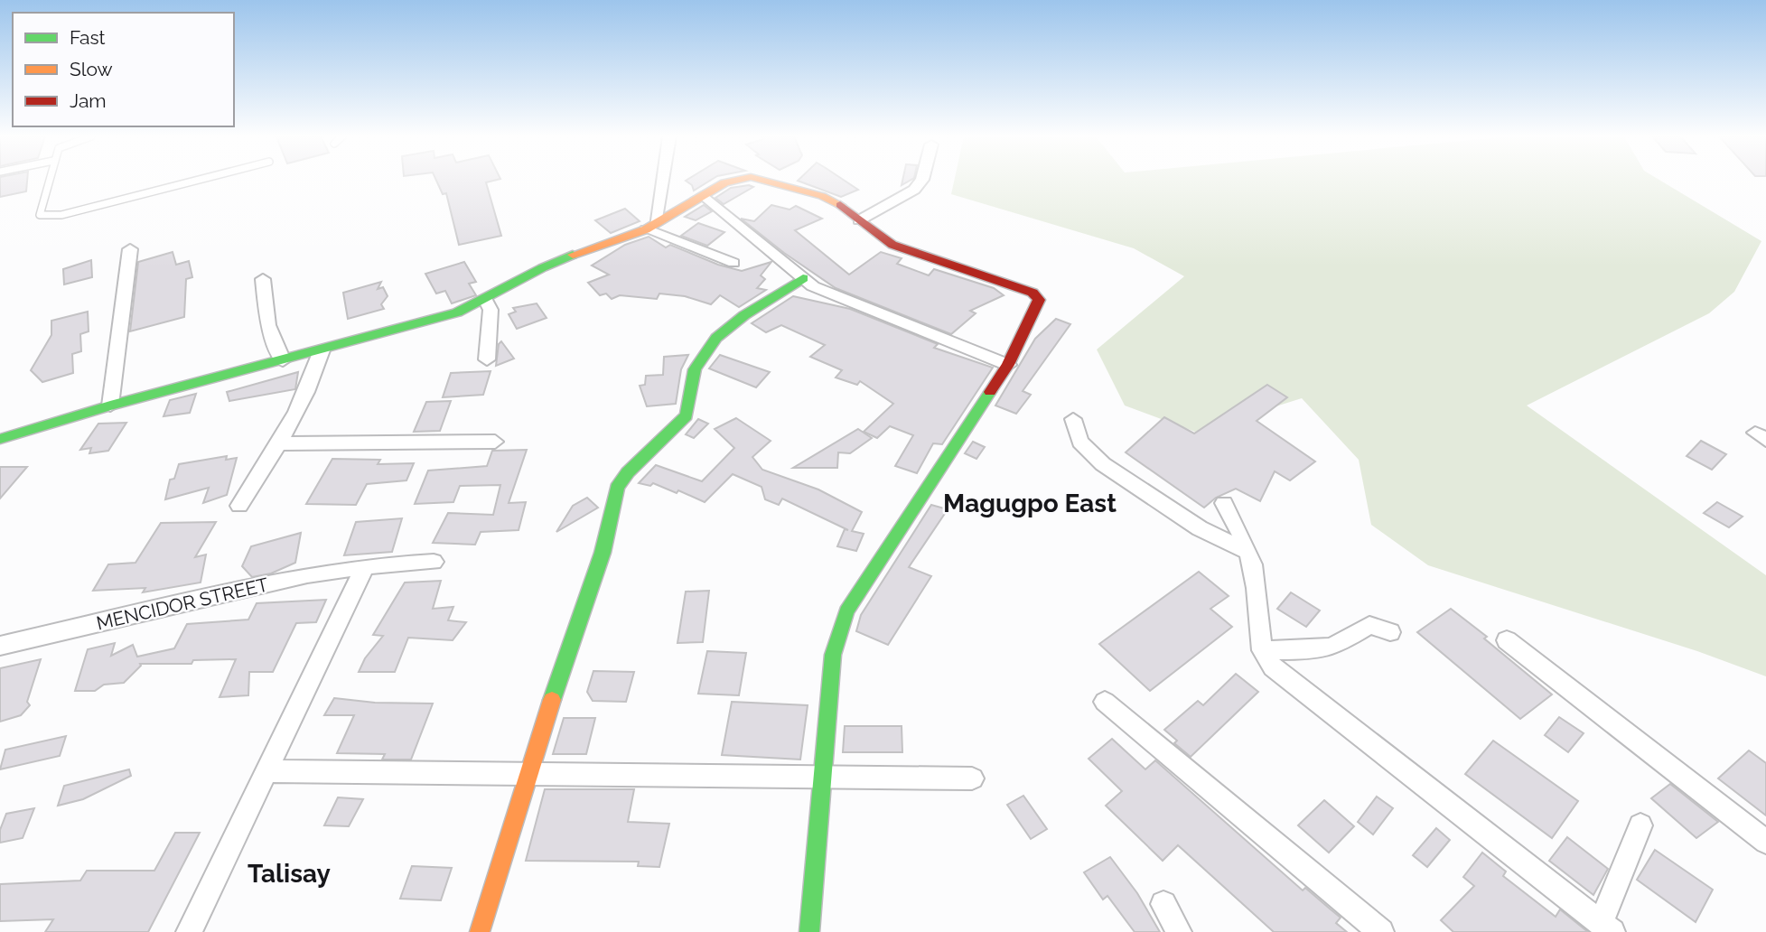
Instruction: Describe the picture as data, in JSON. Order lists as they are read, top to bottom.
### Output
{
  "streets": {
    "street": ["MENCIDOR STREET"]
  },
  "districts": ["Magugpo East", "Talisay"],
  "legend": ["Fast", "Slow", "Jam"]
}
